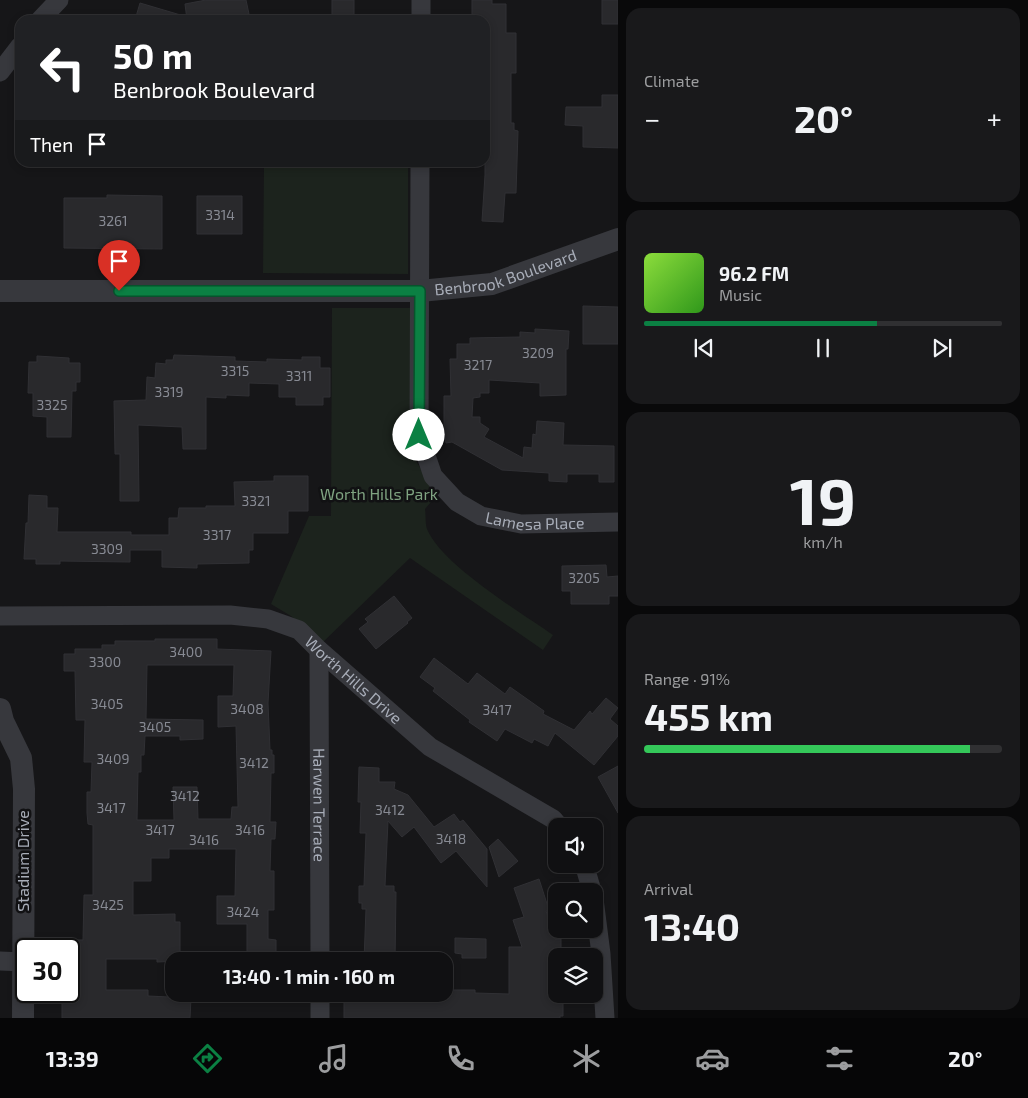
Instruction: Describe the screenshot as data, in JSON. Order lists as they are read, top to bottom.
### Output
{
  "streets": {
    "street": [
      "Benbrook Boulevard",
      "Lamesa Place",
      "Worth Hills Drive",
      "Harwen Terrace",
      "Stadium Drive"
    ]
  },
  "crossings": [
    ["Benbrook Boulevard", "Lamesa Place"],
    ["Worth Hills Drive", "Harwen Terrace"]
  ],
  "parks": ["Worth Hills Park"],
  "house_numbers": [
    "3314",
    "3261",
    "3209",
    "3217",
    "3315",
    "3311",
    "3319",
    "3325",
    "3321",
    "3317",
    "3309",
    "3205",
    "3400",
    "3300",
    "3405",
    "3408",
    "3417",
    "3405",
    "3409",
    "3412",
    "3412",
    "3417",
    "3412",
    "3417",
    "3416",
    "3418",
    "3416",
    "3425",
    "3424"
  ],
  "page": {
    "tile": [
      "Climate",
      ["19", "km/h"],
      ["Range · 91%", "455 km"],
      ["Arrival", "13:40"]
    ],
    "turn": ["50 m", "Benbrook Boulevard"],
    "heat": ["−", "20°", "+"],
    "then": "Then",
    "song": ["96.2 FM", "Music"],
    "limit": "30",
    "trip": "13:40 · 1 min · 160 m",
    "tabs": ["13:39", "20°"]
  }
}
